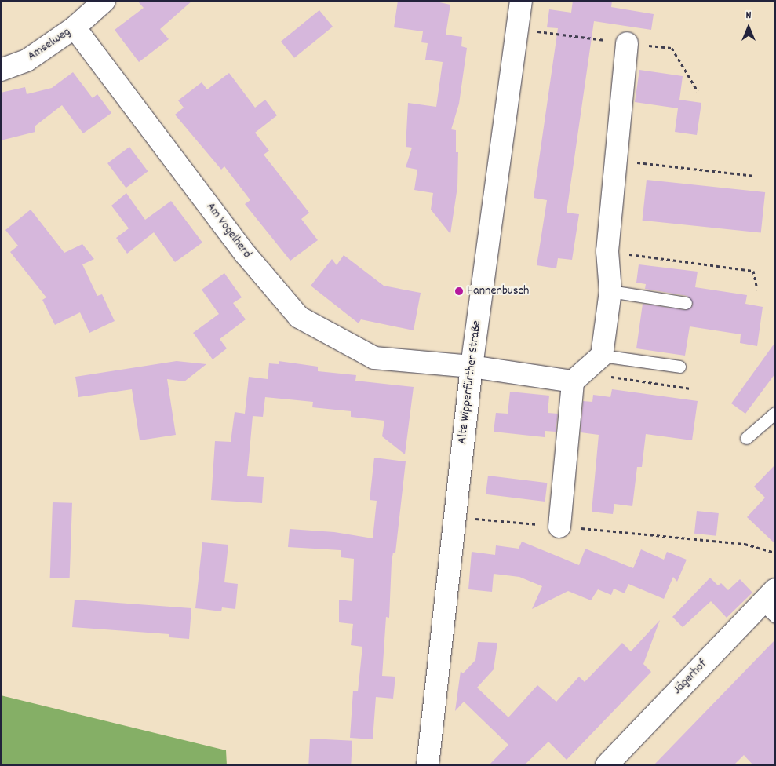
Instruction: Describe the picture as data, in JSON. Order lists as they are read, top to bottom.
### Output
{
  "streets": {
    "street": [
      "Amselweg",
      "Am Vogelherd",
      "Alte Wipperfürther Straße",
      "Jägerhof"
    ]
  },
  "crossings": [
    ["Amselweg", "Am Vogelherd"],
    ["Am Vogelherd", "Alte Wipperfürther Straße"]
  ],
  "places": ["Hannenbusch"],
  "north": "top"
}
